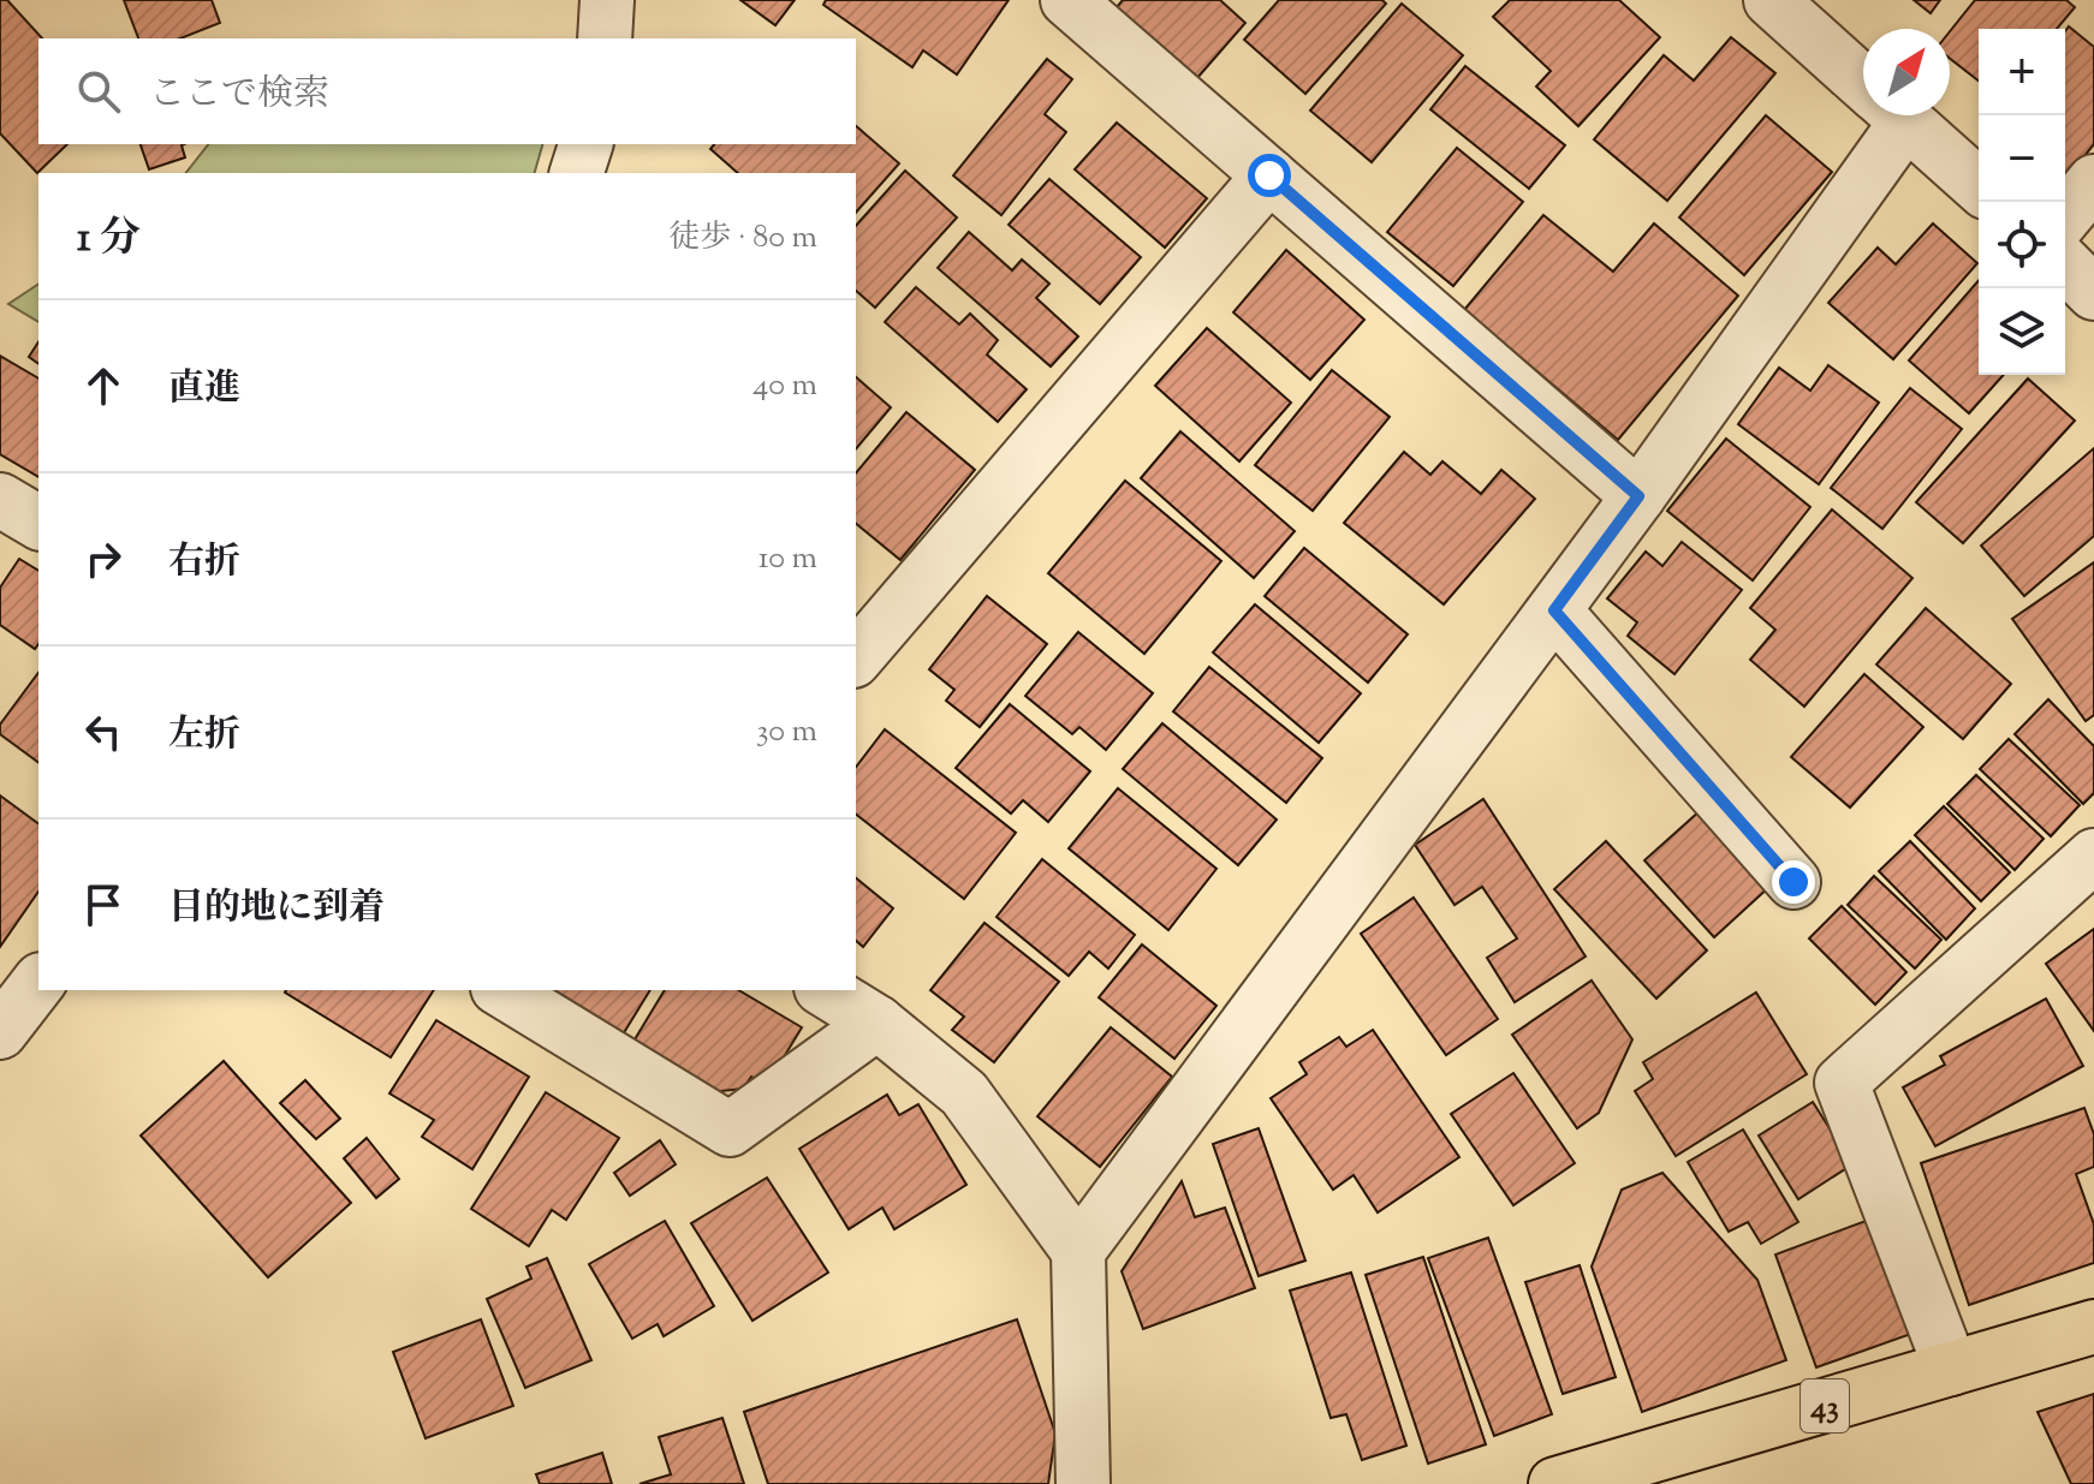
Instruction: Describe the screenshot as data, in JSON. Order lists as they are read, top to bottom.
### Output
{
  "streets": {
    "main road": ["43"]
  },
  "north": "top right",
  "page": {
    "map_buttons": ["+", "−"],
    "search": "ここで検索",
    "heading": ["1 分", "徒歩 · 80 m"],
    "list": [
      ["直進", "40 m"],
      ["右折", "10 m"],
      ["左折", "30 m"],
      "目的地に到着"
    ]
  }
}
